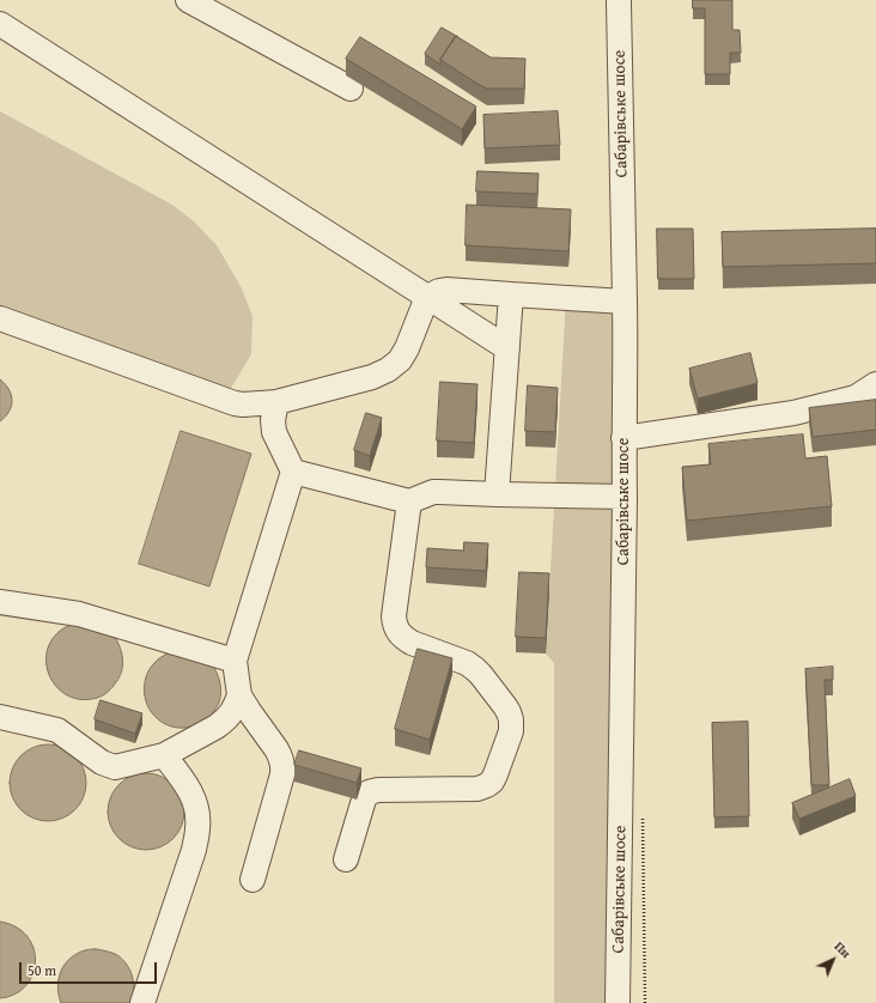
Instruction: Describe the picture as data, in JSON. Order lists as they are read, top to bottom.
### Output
{
  "streets": {
    "street": ["Сабарівське шосе"]
  },
  "scale_bar": "50 m",
  "north": "top right"
}
